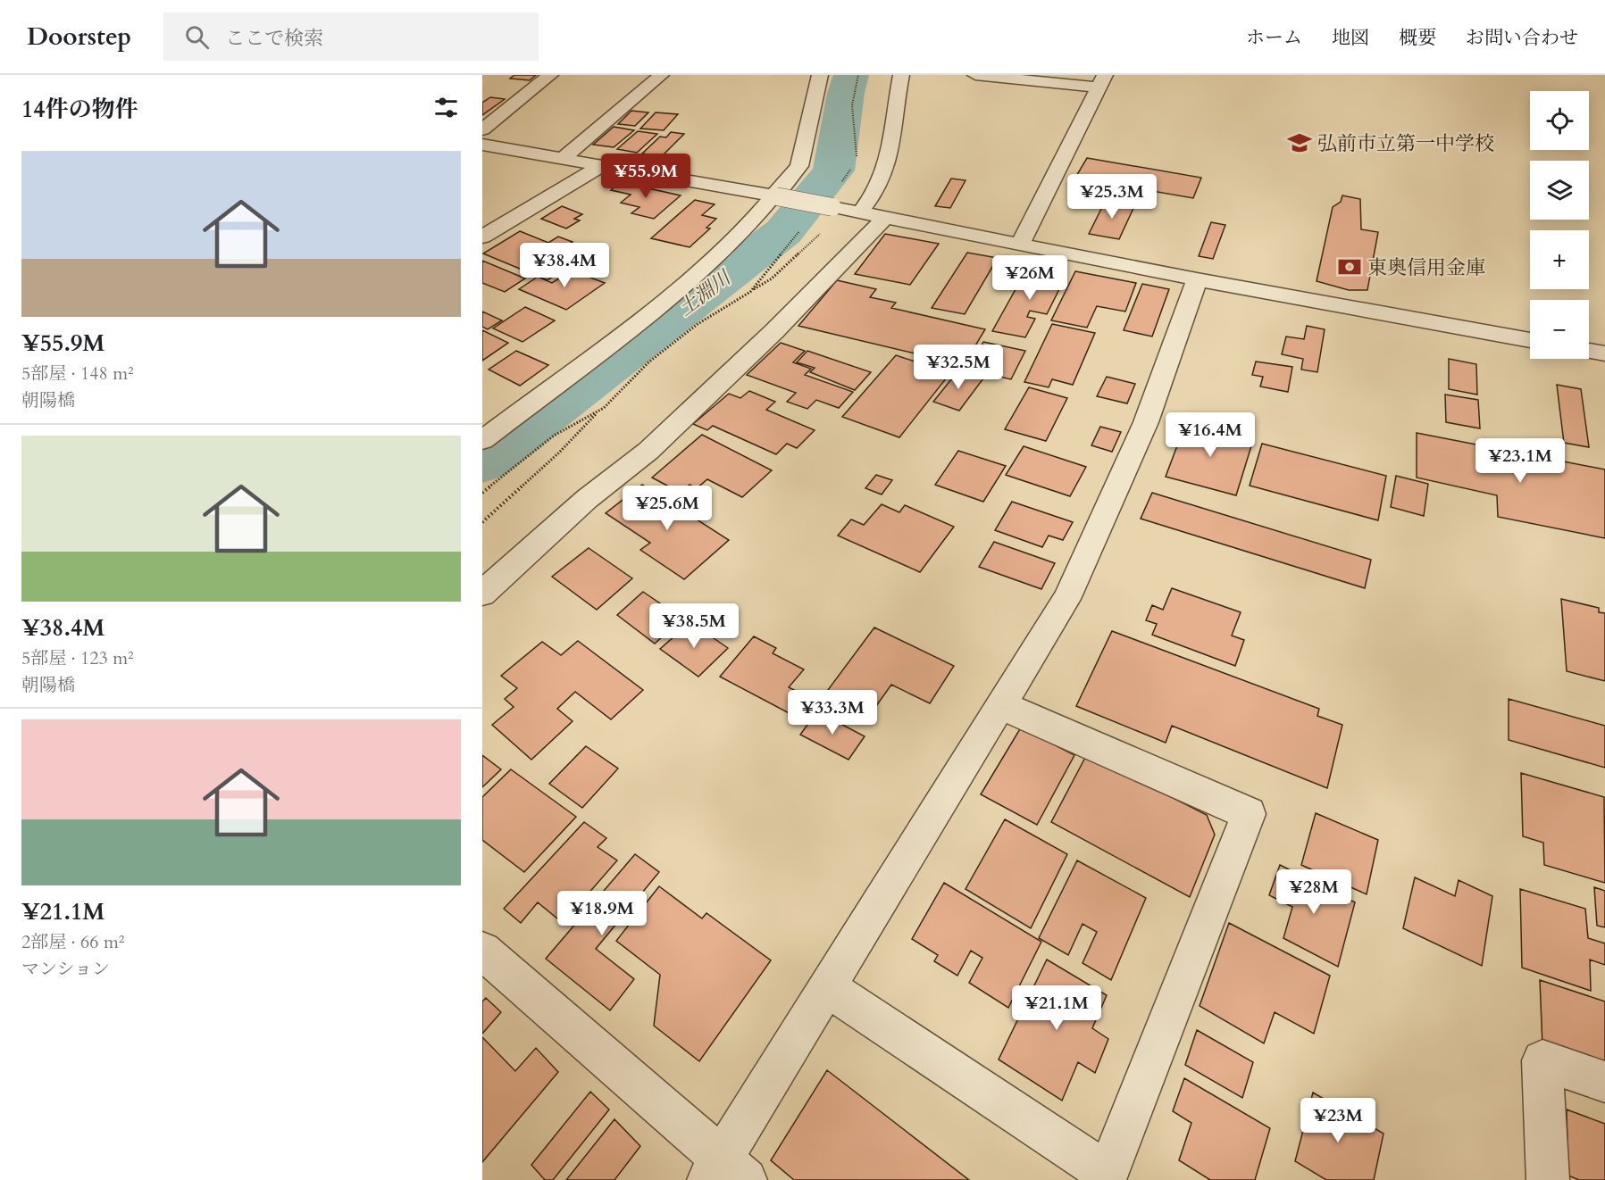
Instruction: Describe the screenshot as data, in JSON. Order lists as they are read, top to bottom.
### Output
{
  "water": ["土淵川"],
  "places": {
    "school or university": ["弘前市立第一中学校"],
    "bank": ["東奥信用金庫"]
  },
  "page": {
    "header": "Doorstep",
    "search": "ここで検索",
    "nav": [
      "ホーム",
      "地図",
      "概要",
      "お問い合わせ"
    ],
    "heading": "14件の物件",
    "map_buttons": ["+", "−"],
    "list": [
      {
        "name": "¥55.9M",
        "note": "5部屋 · 148 m² · 朝陽橋"
      },
      {
        "name": "¥38.4M",
        "note": "5部屋 · 123 m² · 朝陽橋"
      },
      {
        "name": "¥21.1M",
        "note": "2部屋 · 66 m² · マンション"
      }
    ],
    "price": [
      "¥55.9M",
      "¥25.3M",
      "¥38.4M",
      "¥26M",
      "¥32.5M",
      "¥16.4M",
      "¥23.1M",
      "¥25.6M",
      "¥38.5M",
      "¥33.3M",
      "¥28M",
      "¥18.9M",
      "¥21.1M",
      "¥23M"
    ]
  }
}
